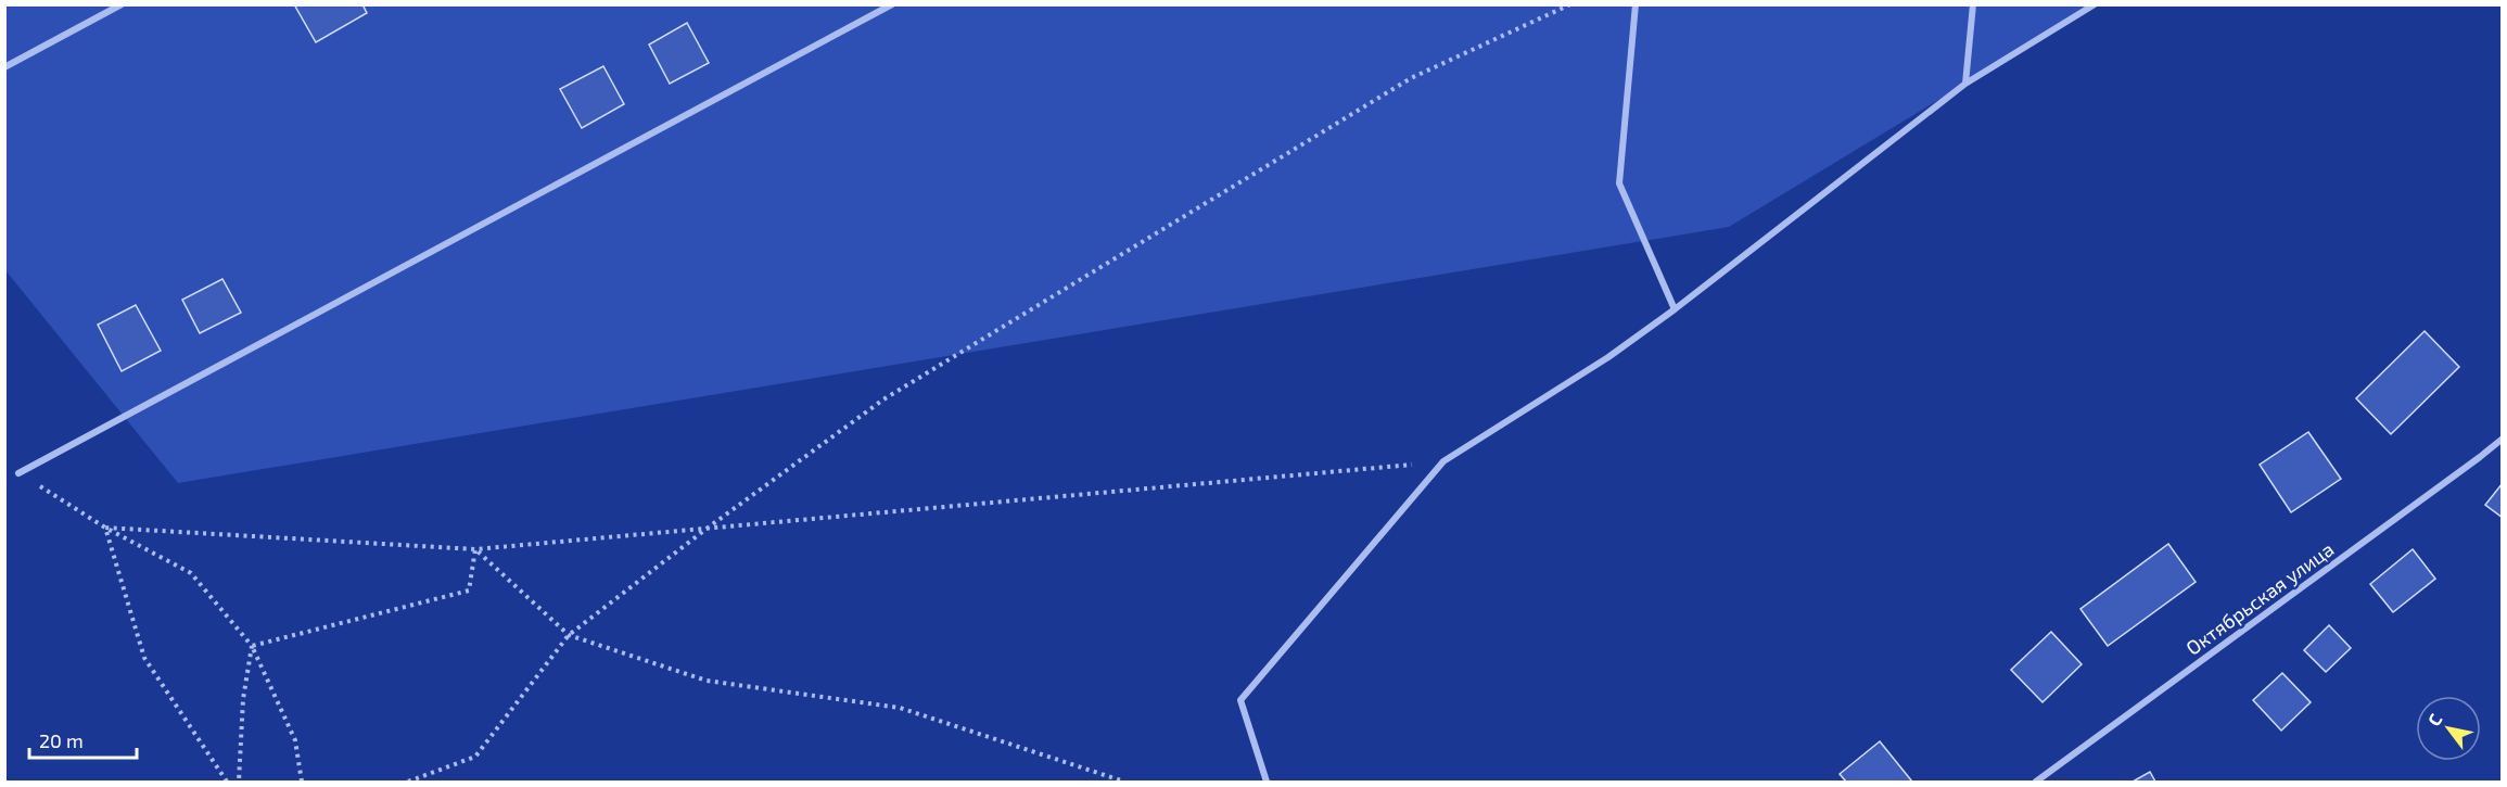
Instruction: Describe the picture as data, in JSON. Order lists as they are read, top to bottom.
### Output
{
  "streets": {
    "street": ["Октябрьская улица"]
  },
  "scale_bar": "20 m",
  "north": "top left"
}
